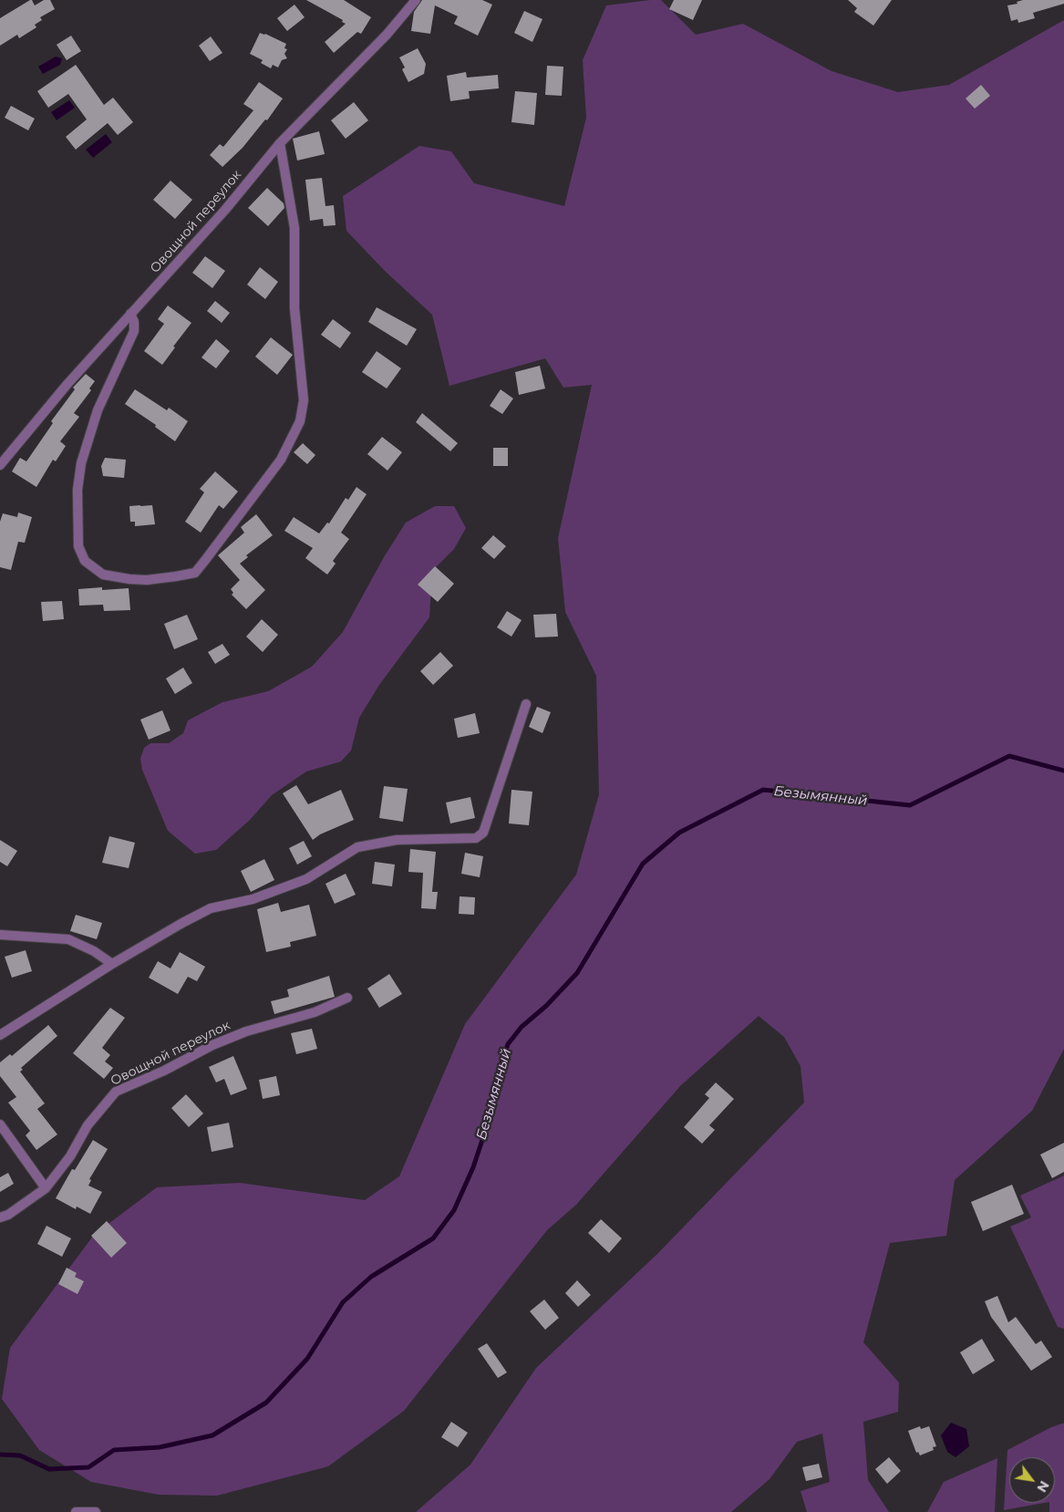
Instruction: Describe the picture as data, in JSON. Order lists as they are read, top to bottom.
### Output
{
  "streets": {
    "street": ["Овощной переулок"]
  },
  "water": ["Безымянный"],
  "north": "bottom right"
}
